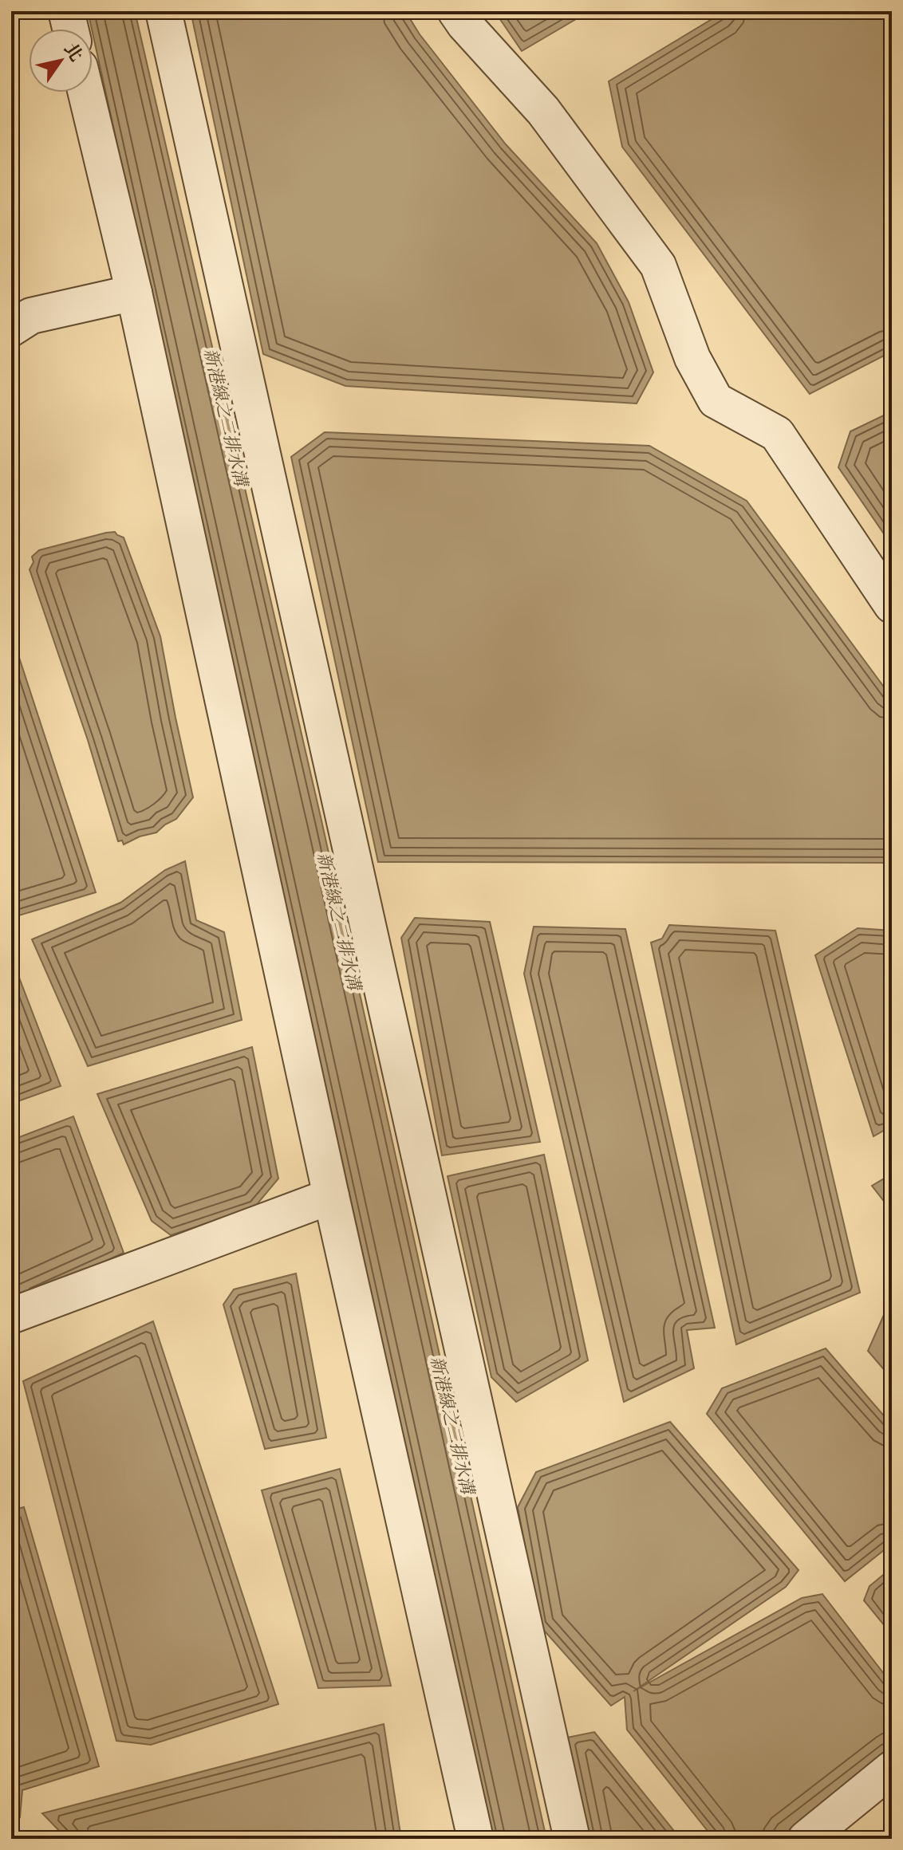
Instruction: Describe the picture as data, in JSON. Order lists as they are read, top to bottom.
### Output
{
  "water": ["新港線之二排水溝"],
  "north": "top right"
}
